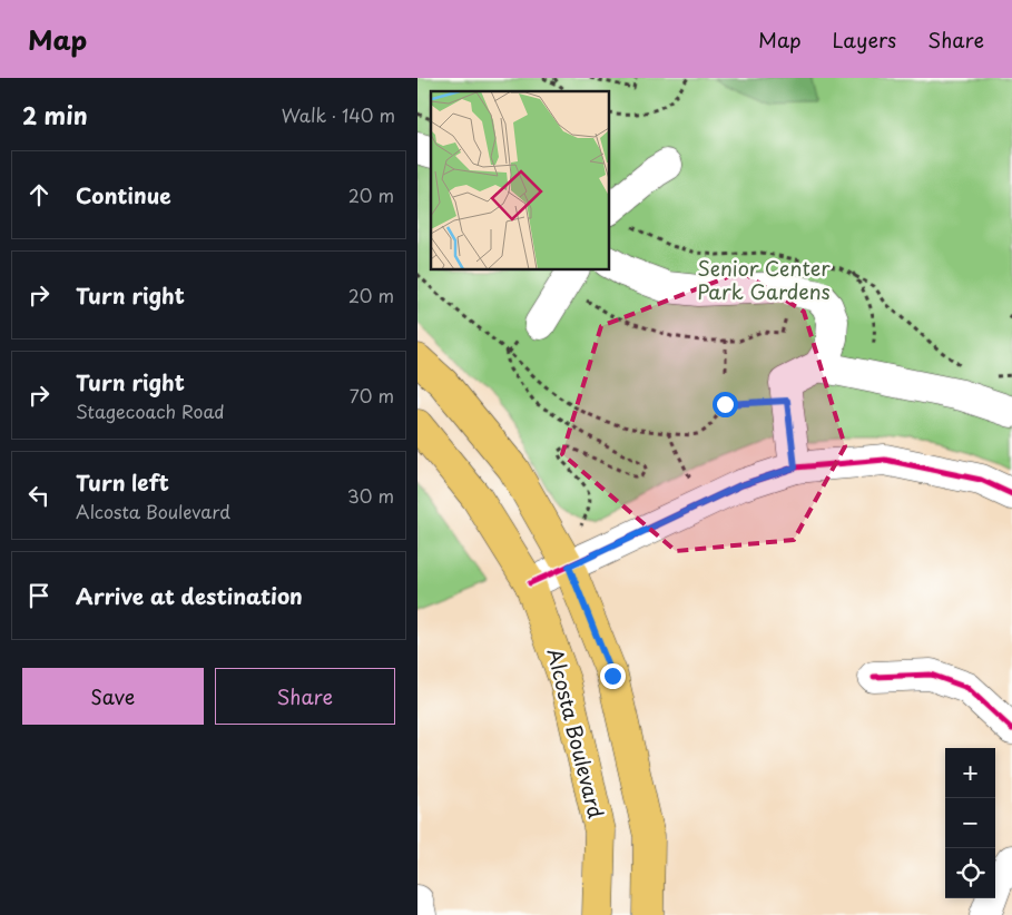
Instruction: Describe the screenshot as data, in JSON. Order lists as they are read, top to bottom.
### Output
{
  "streets": {
    "main road": ["Alcosta Boulevard"]
  },
  "parks": ["Senior Center Park Gardens"],
  "page": {
    "header": "Map",
    "nav": ["Map", "Layers", "Share"],
    "heading": ["2 min", "Walk · 140 m"],
    "list": [
      ["Continue", "20 m"],
      ["Turn right", "20 m"],
      ["Turn right", "Stagecoach Road", "70 m"],
      ["Turn left", "Alcosta Boulevard", "30 m"],
      "Arrive at destination"
    ],
    "buttons": ["Save", "Share"],
    "map_buttons": ["+", "−"]
  }
}
